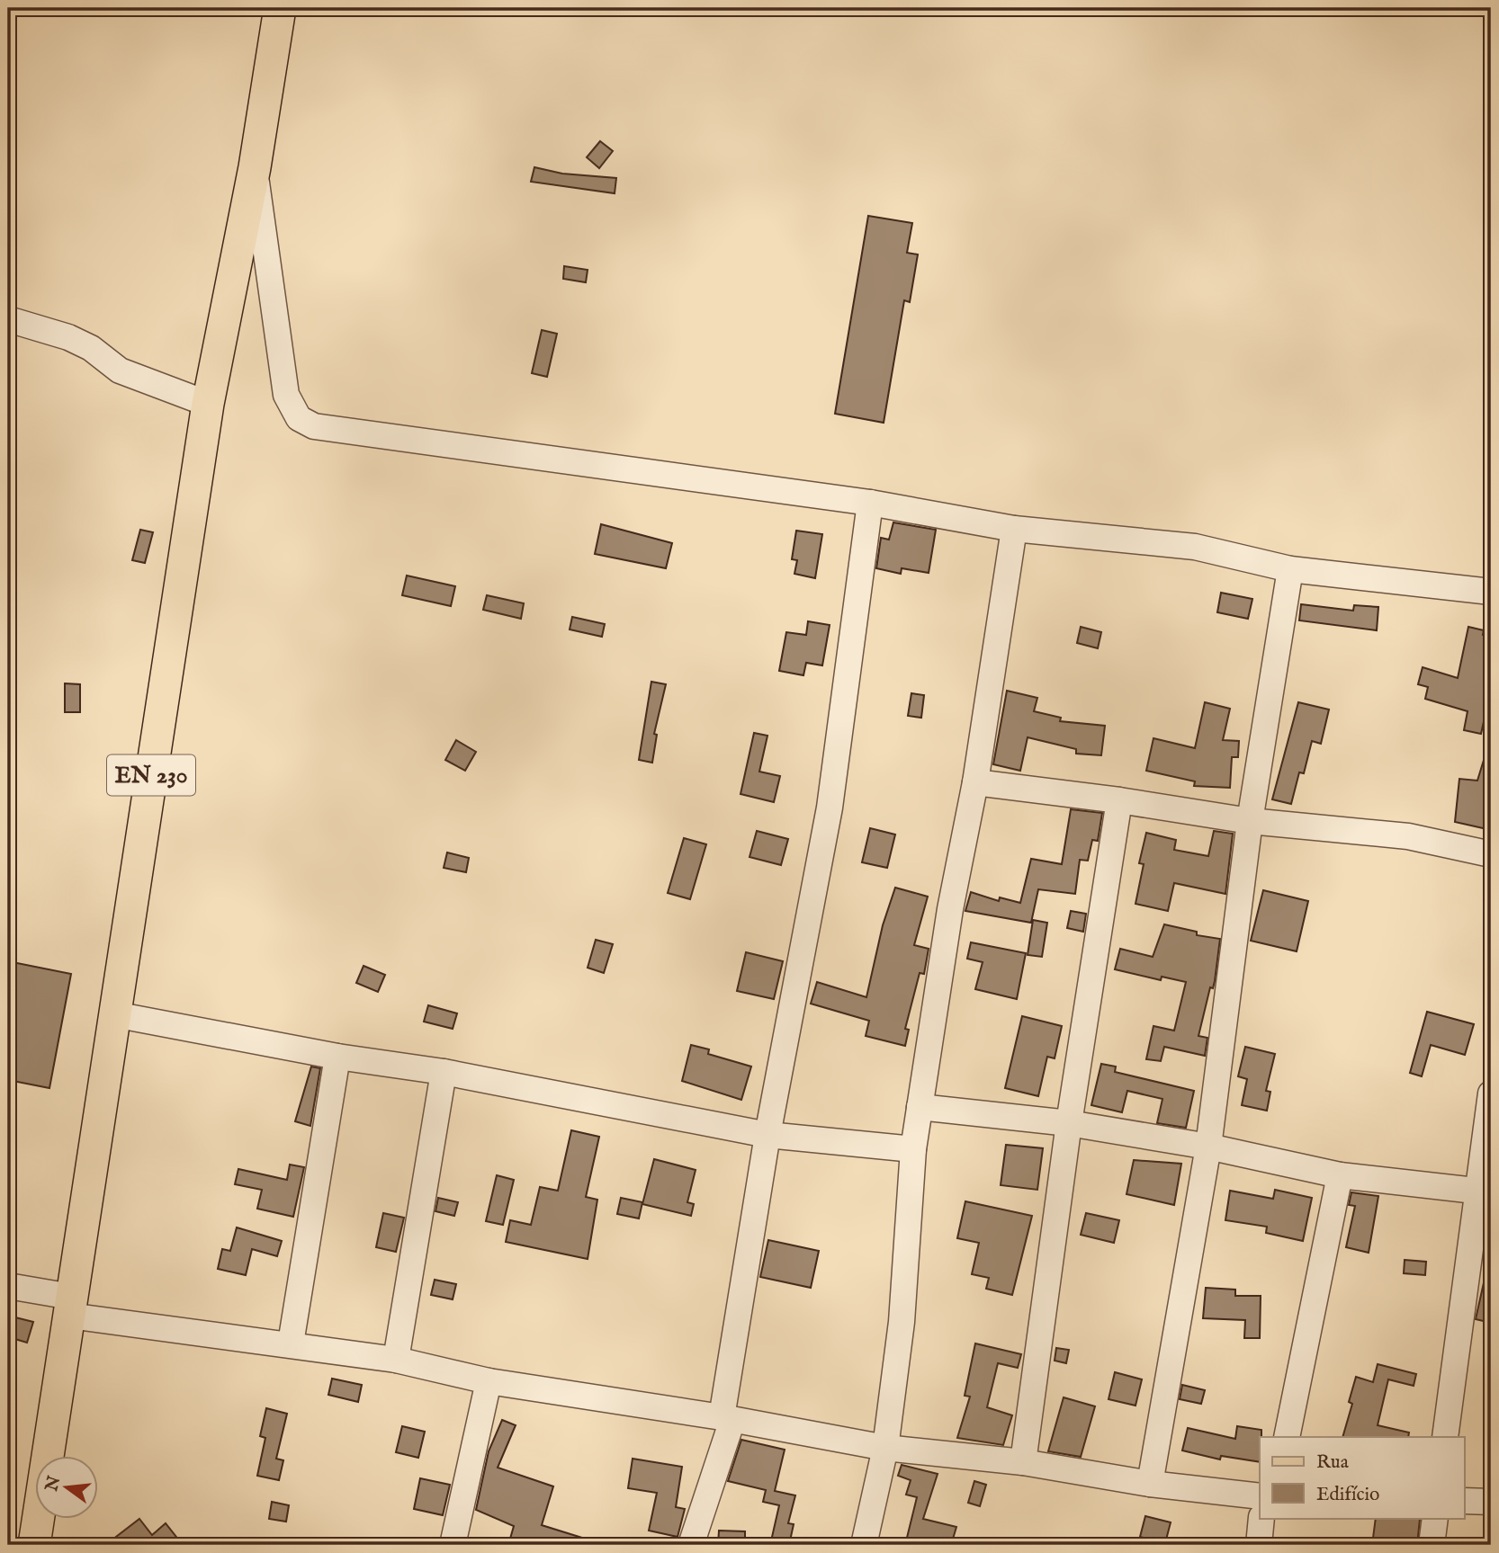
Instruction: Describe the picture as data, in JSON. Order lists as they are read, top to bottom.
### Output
{
  "streets": {
    "main road": ["EN 230"]
  },
  "legend": ["Rua", "Edifício"],
  "north": "left"
}
